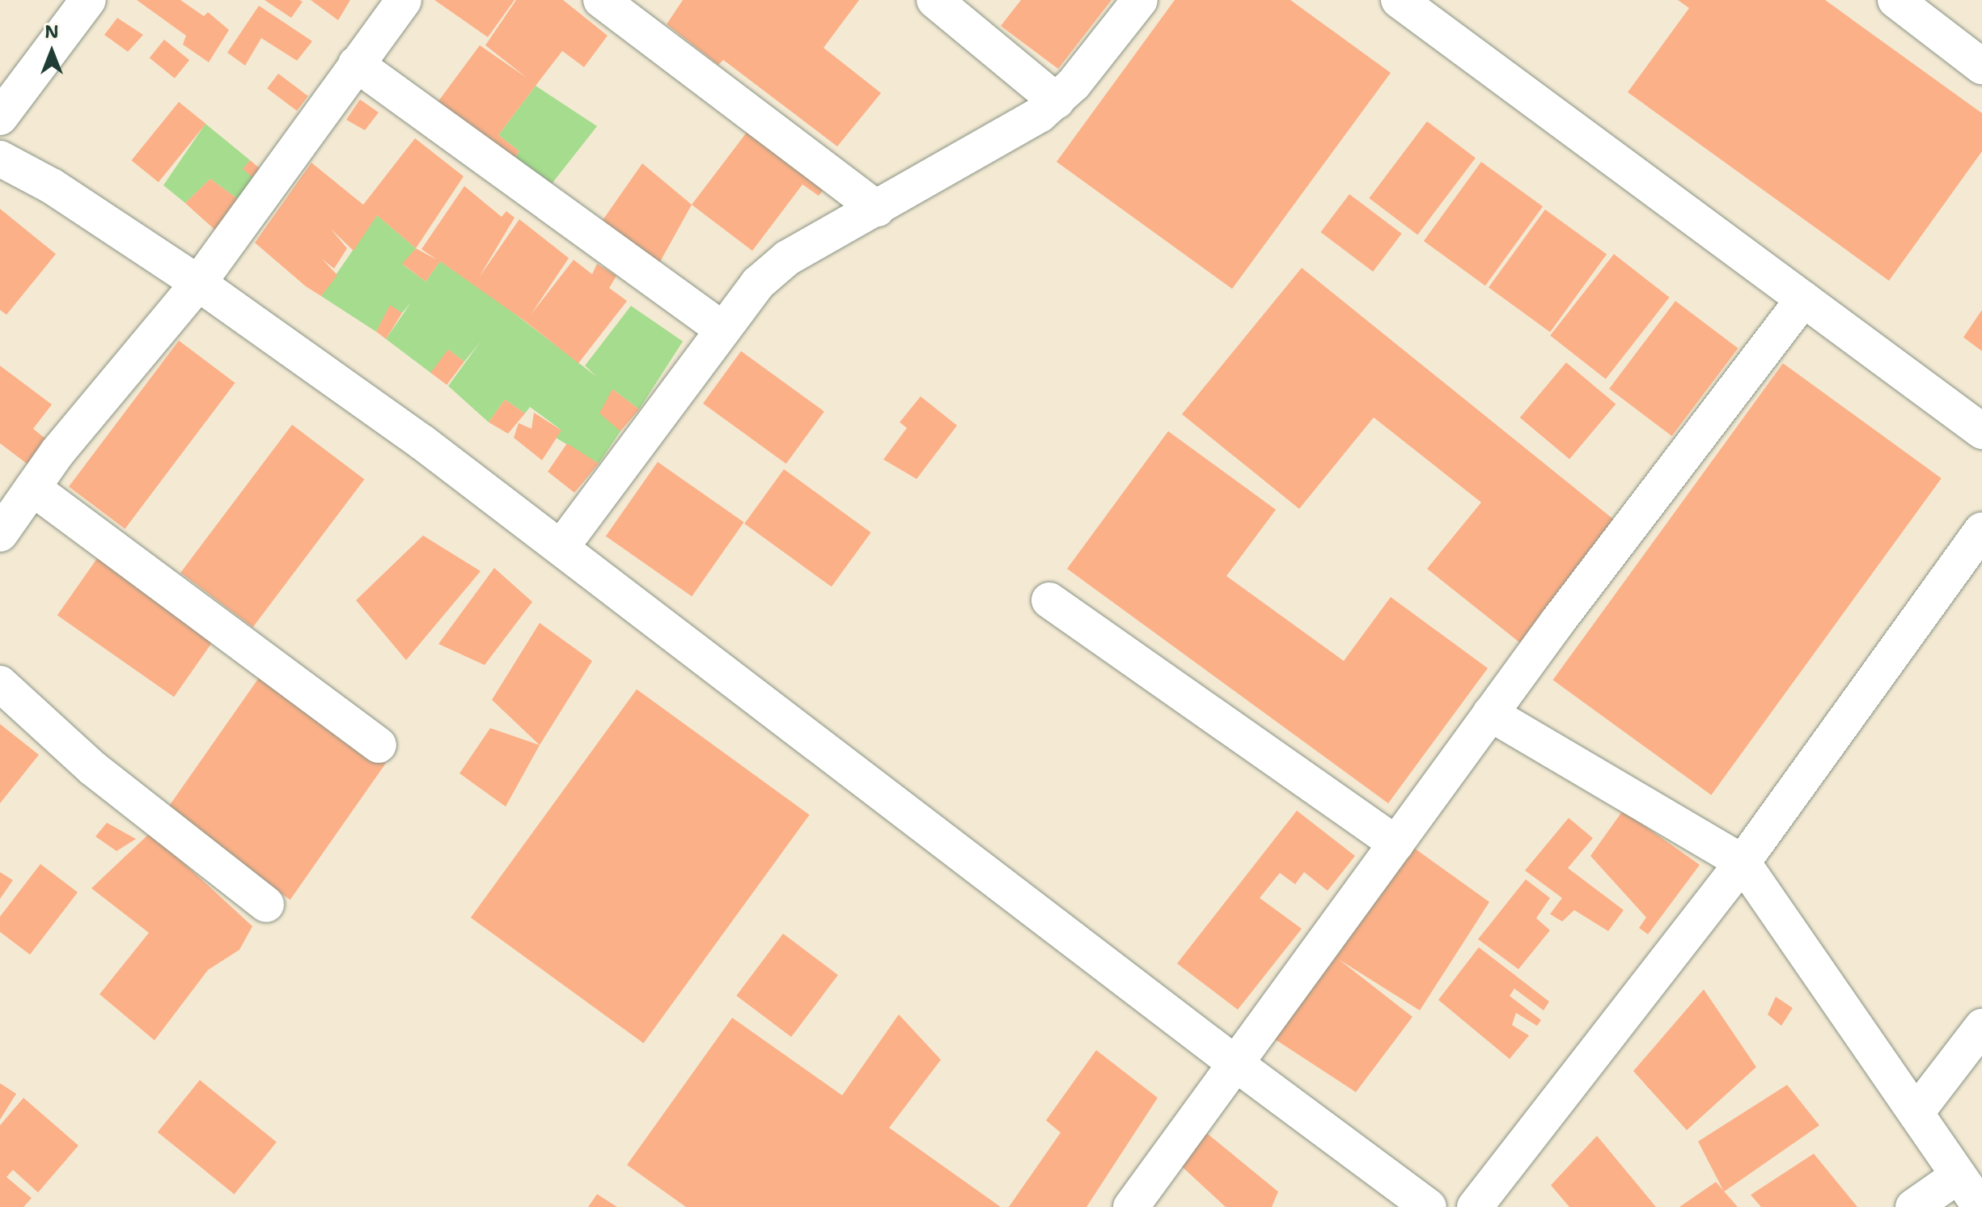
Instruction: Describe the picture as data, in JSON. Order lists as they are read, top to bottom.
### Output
{
  "north": "top"
}
